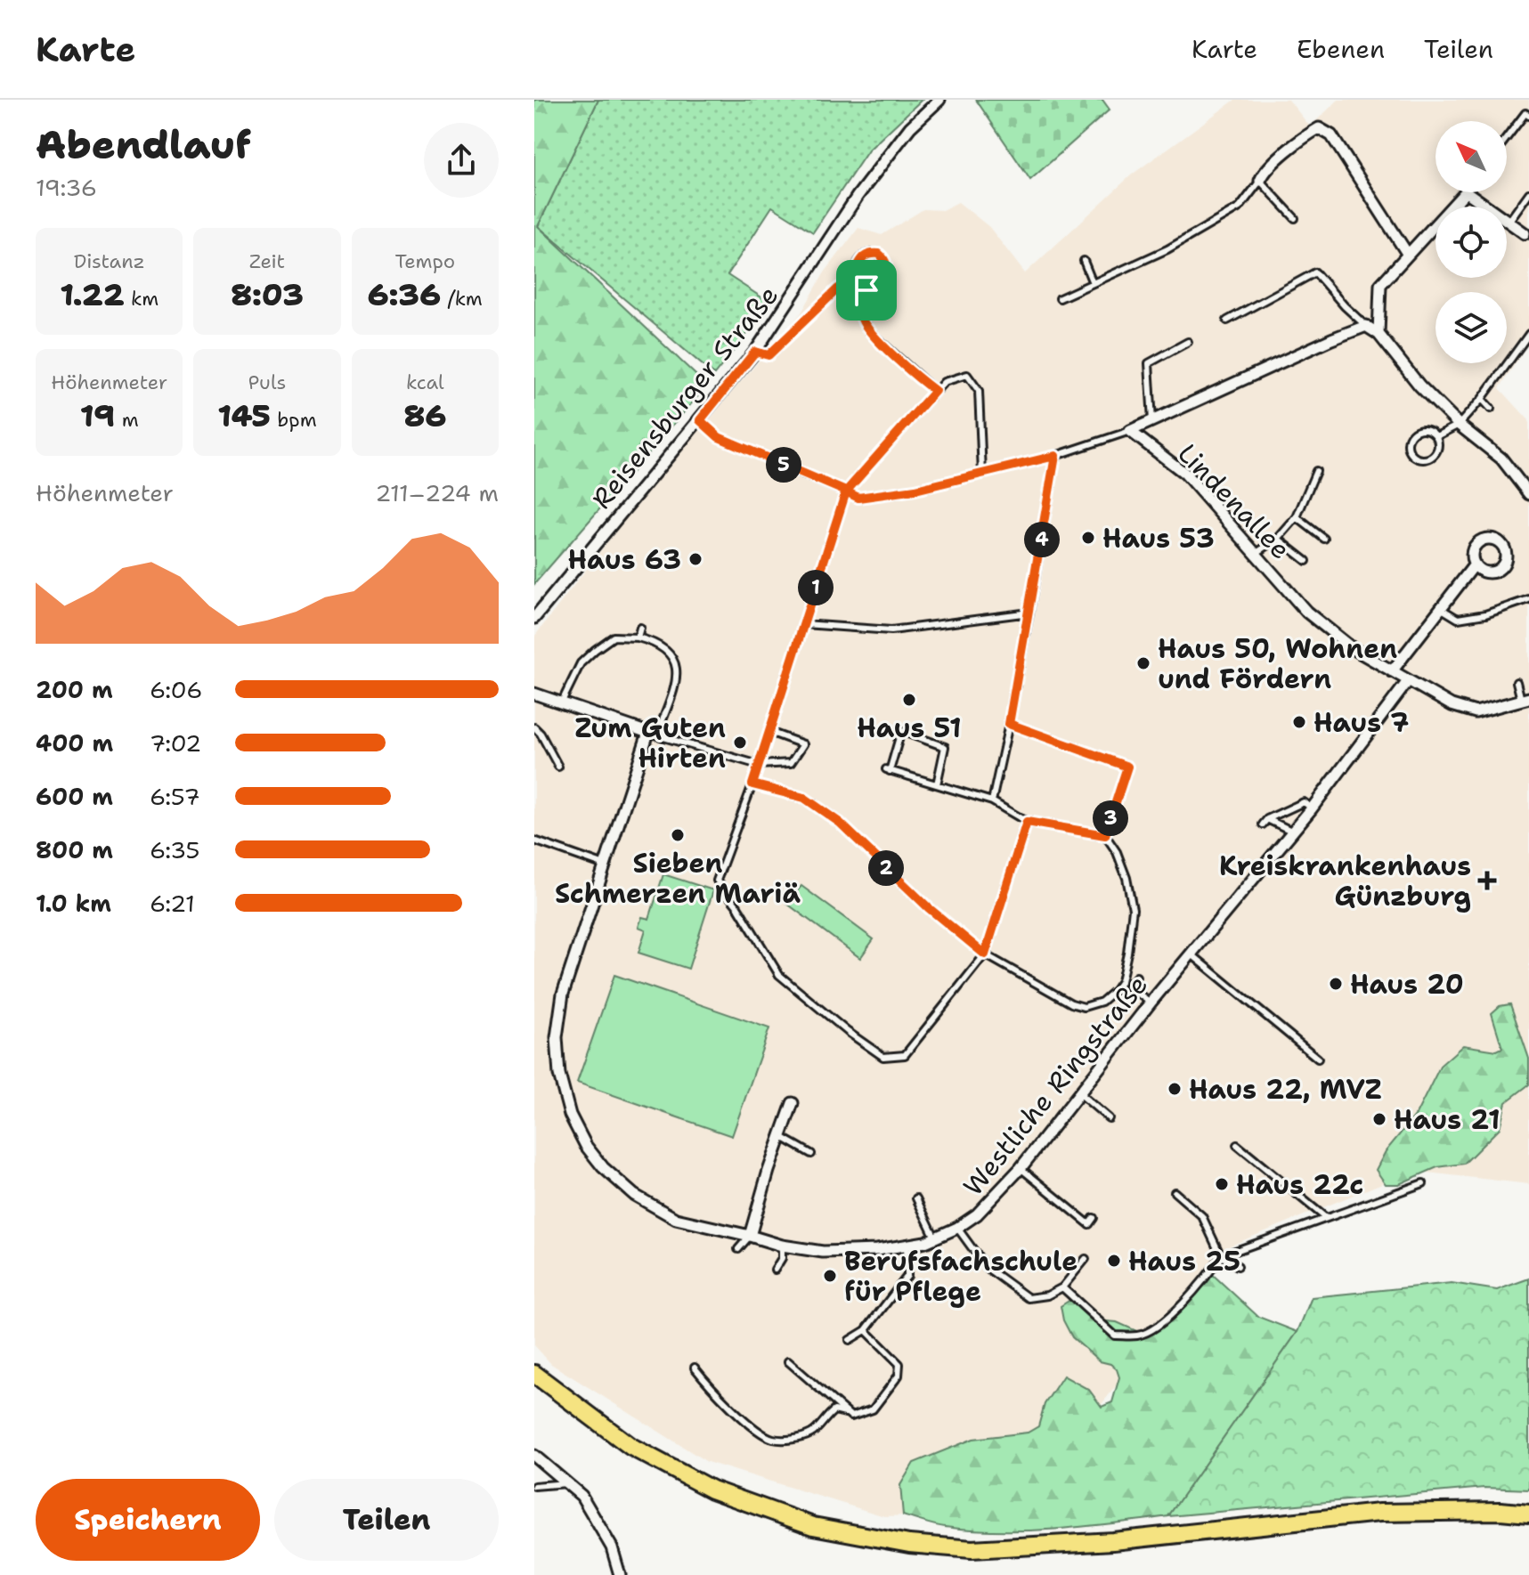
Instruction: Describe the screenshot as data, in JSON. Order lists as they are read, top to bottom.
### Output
{
  "streets": {
    "street": ["Reisensburger Straße", "Lindenallee", "Westliche Ringstraße"]
  },
  "crossings": [
    ["Lindenallee", "Westliche Ringstraße"]
  ],
  "places": {
    "other": [
      "Haus 53",
      "Haus 63",
      "Haus 50, Wohnen und Fördern",
      "Haus 51",
      "Haus 7",
      "Zum Guten Hirten",
      "Sieben Schmerzen Mariä",
      "Haus 20",
      "Haus 22, MVZ",
      "Haus 21",
      "Haus 22c",
      "Haus 25",
      "Berufsfachschule für Pflege"
    ],
    "health": ["Kreiskrankenhaus Günzburg"]
  },
  "north": "top left",
  "page": {
    "header": "Karte",
    "nav": ["Karte", "Ebenen", "Teilen"],
    "heading": ["Abendlauf", "19:36"],
    "stats": [
      ["Distanz", "1.22 km"],
      ["Zeit", "8:03"],
      ["Tempo", "6:36 /km"],
      ["Höhenmeter", "19 m"],
      ["Puls", "145 bpm"],
      ["kcal", "86"]
    ],
    "pins": [
      "5",
      "4",
      "1",
      "3",
      "2"
    ],
    "chart": ["Höhenmeter", "211–224 m"],
    "list": [
      {
        "name": "200 m",
        "note": "6:06"
      },
      {
        "name": "400 m",
        "note": "7:02"
      },
      {
        "name": "600 m",
        "note": "6:57"
      },
      {
        "name": "800 m",
        "note": "6:35"
      },
      {
        "name": "1.0 km",
        "note": "6:21"
      }
    ],
    "buttons": ["Speichern", "Teilen"]
  }
}
